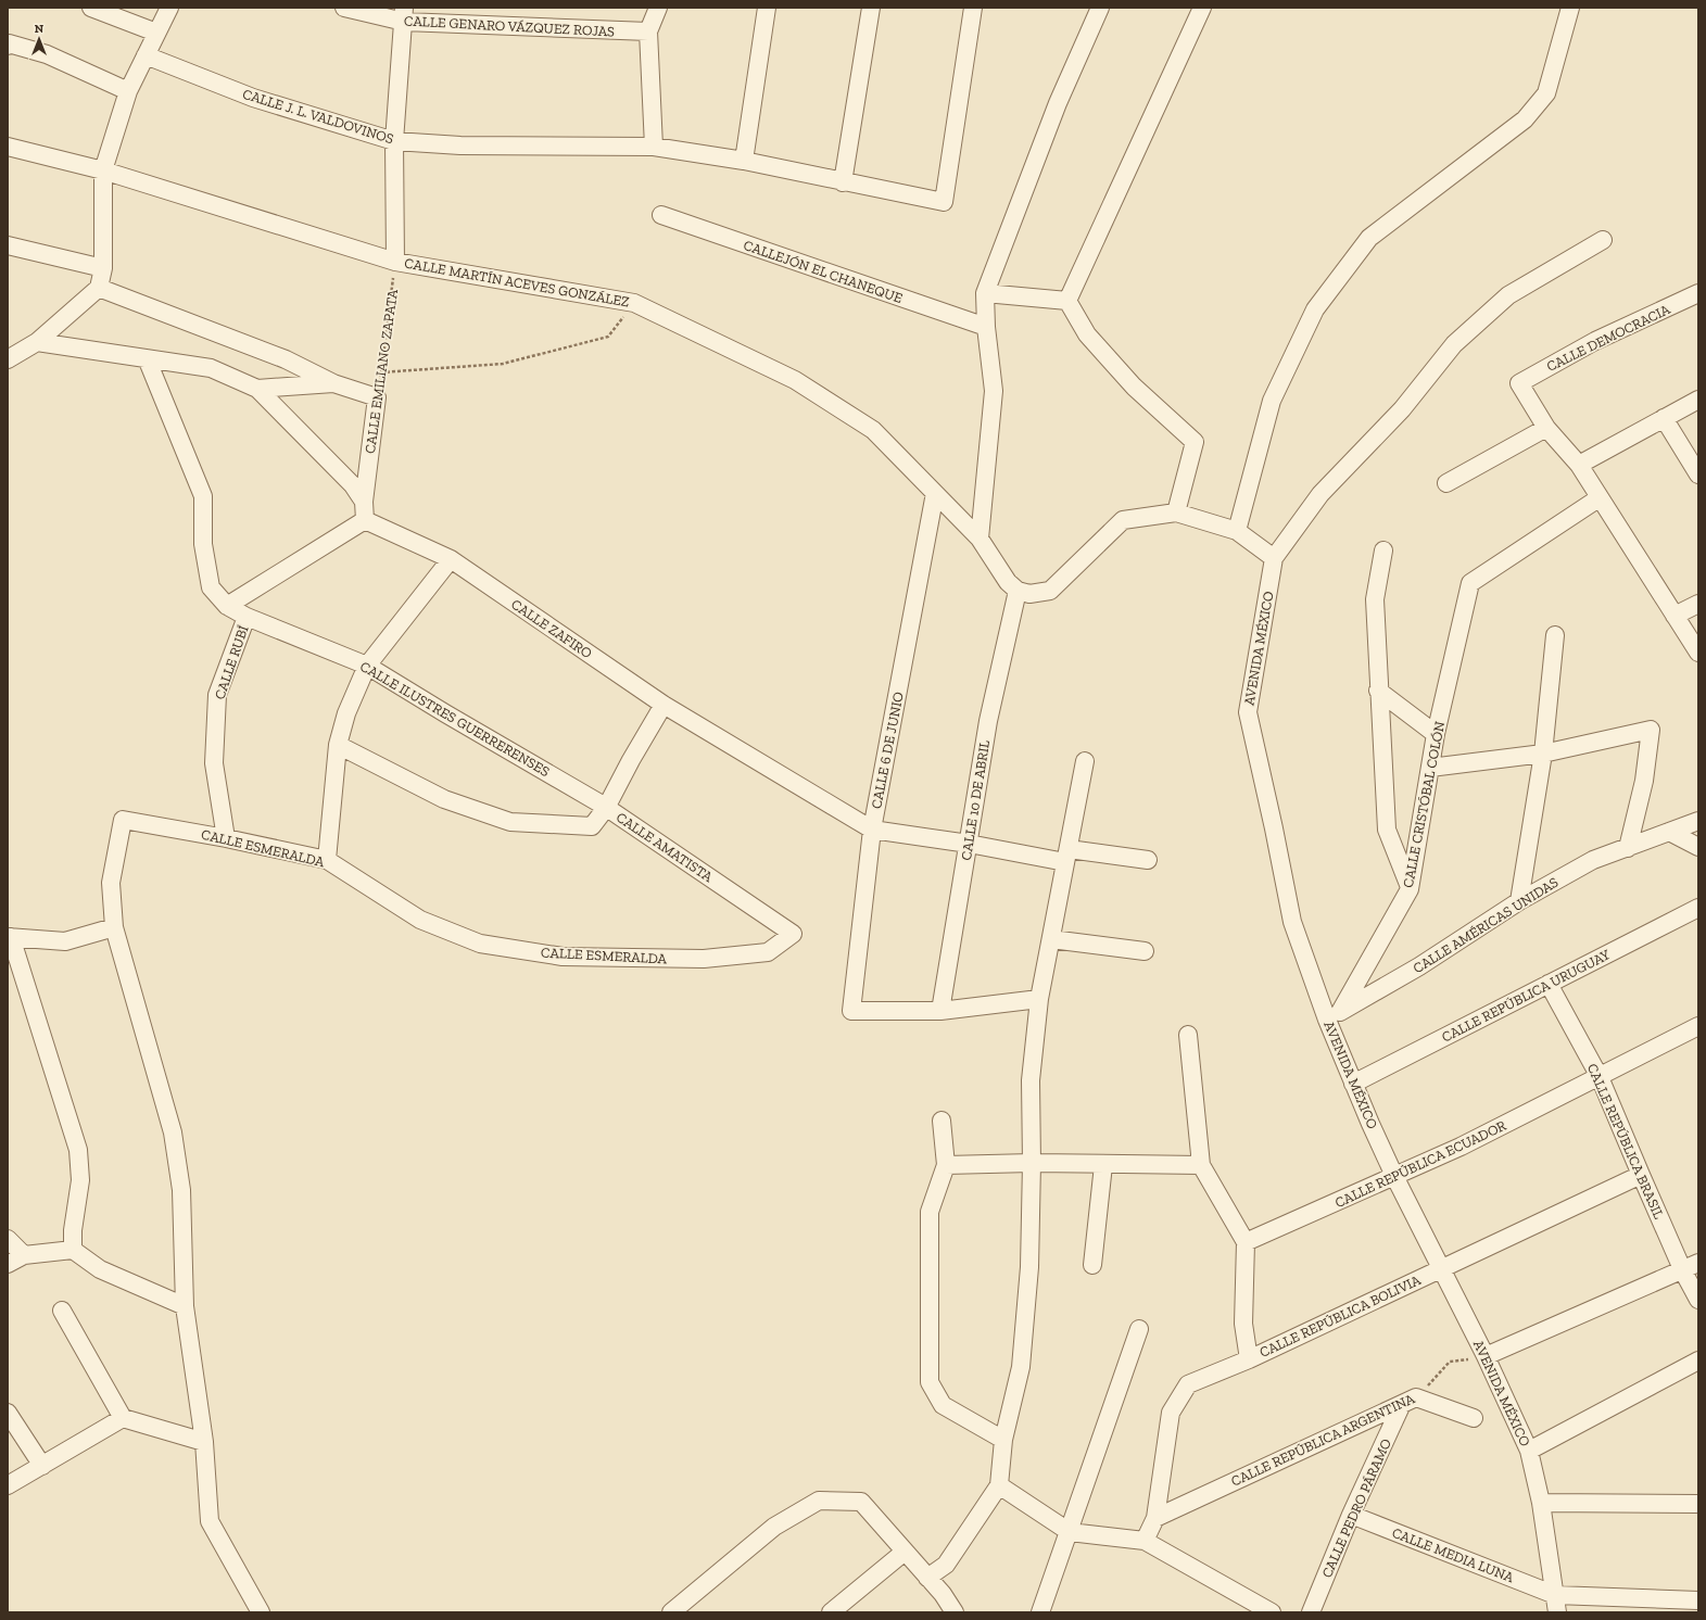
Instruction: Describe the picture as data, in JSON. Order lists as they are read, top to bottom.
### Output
{
  "streets": {
    "street": [
      "CALLE GENARO VÁZQUEZ ROJAS",
      "CALLE J. L. VALDOVINOS",
      "CALLEJÓN EL CHANEQUE",
      "CALLE MARTÍN ACEVES GONZÁLEZ",
      "CALLE DEMOCRACIA",
      "CALLE EMILIANO ZAPATA",
      "CALLE ZAFIRO",
      "AVENIDA MÉXICO",
      "CALLE RUBÍ",
      "CALLE ILUSTRES GUERRERENSES",
      "CALLE 6 DE JUNIO",
      "CALLE 10 DE ABRIL",
      "CALLE CRISTÓBAL COLÓN",
      "CALLE AMATISTA",
      "CALLE ESMERALDA",
      "CALLE AMÉRICAS UNIDAS",
      "CALLE REPÚBLICA URUGUAY",
      "CALLE REPÚBLICA BRASIL",
      "CALLE REPÚBLICA ECUADOR",
      "CALLE REPÚBLICA BOLIVIA",
      "CALLE REPÚBLICA ARGENTINA",
      "CALLE PEDRO PÁRAMO",
      "CALLE MEDIA LUNA"
    ]
  },
  "crossings": [
    ["CALLE MARTÍN ACEVES GONZÁLEZ", "CALLE EMILIANO ZAPATA"],
    ["CALLE MARTÍN ACEVES GONZÁLEZ", "CALLE 6 DE JUNIO"],
    ["CALLE MARTÍN ACEVES GONZÁLEZ", "CALLE 10 DE ABRIL"],
    ["CALLE EMILIANO ZAPATA", "CALLE ZAFIRO"],
    ["CALLE ZAFIRO", "CALLE 6 DE JUNIO"],
    ["AVENIDA MÉXICO", "CALLE CRISTÓBAL COLÓN"],
    ["AVENIDA MÉXICO", "CALLE AMÉRICAS UNIDAS"],
    ["AVENIDA MÉXICO", "CALLE REPÚBLICA URUGUAY"],
    ["AVENIDA MÉXICO", "CALLE REPÚBLICA ECUADOR"],
    ["AVENIDA MÉXICO", "CALLE REPÚBLICA BOLIVIA"],
    ["AVENIDA MÉXICO", "CALLE REPÚBLICA ARGENTINA"],
    ["AVENIDA MÉXICO", "CALLE MEDIA LUNA"],
    ["CALLE RUBÍ", "CALLE ILUSTRES GUERRERENSES"],
    ["CALLE RUBÍ", "CALLE ESMERALDA"],
    ["CALLE ILUSTRES GUERRERENSES", "CALLE AMATISTA"],
    ["CALLE 6 DE JUNIO", "CALLE 10 DE ABRIL"],
    ["CALLE CRISTÓBAL COLÓN", "CALLE AMÉRICAS UNIDAS"],
    ["CALLE AMATISTA", "CALLE ESMERALDA"],
    ["CALLE REPÚBLICA URUGUAY", "CALLE REPÚBLICA BRASIL"],
    ["CALLE REPÚBLICA BRASIL", "CALLE REPÚBLICA ECUADOR"],
    ["CALLE REPÚBLICA BRASIL", "CALLE REPÚBLICA BOLIVIA"],
    ["CALLE REPÚBLICA BOLIVIA", "CALLE REPÚBLICA ARGENTINA"],
    ["CALLE REPÚBLICA ARGENTINA", "CALLE PEDRO PÁRAMO"],
    ["CALLE PEDRO PÁRAMO", "CALLE MEDIA LUNA"]
  ],
  "north": "top"
}
